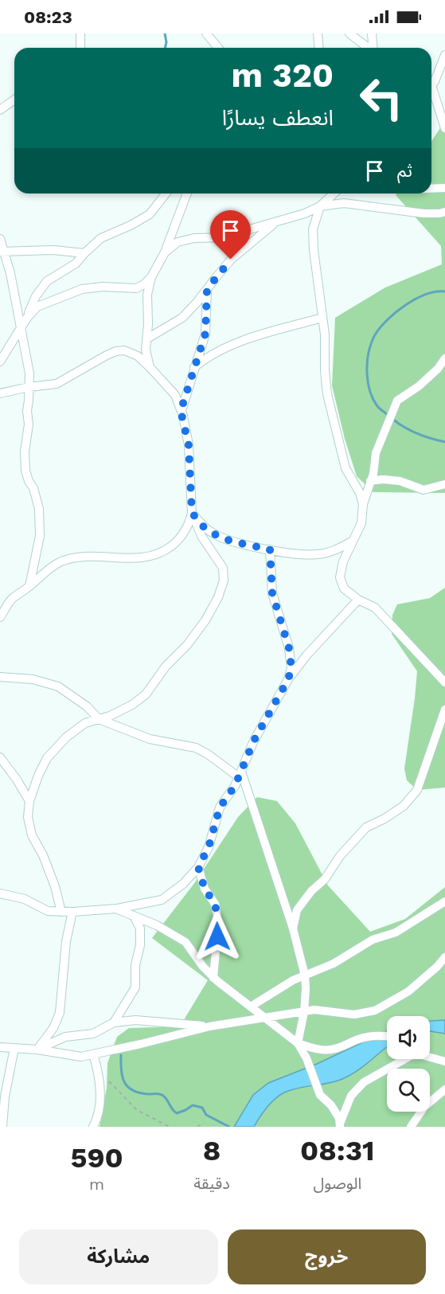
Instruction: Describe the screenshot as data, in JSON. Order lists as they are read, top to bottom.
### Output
{
  "page": {
    "status": "08:23",
    "turn": ["320 m", "انعطف يسارًا"],
    "then": "ثم",
    "eta": [
      "08:31",
      "الوصول",
      "8",
      "دقيقة",
      "590",
      "m"
    ],
    "buttons": ["خروج", "مشاركة"]
  }
}
